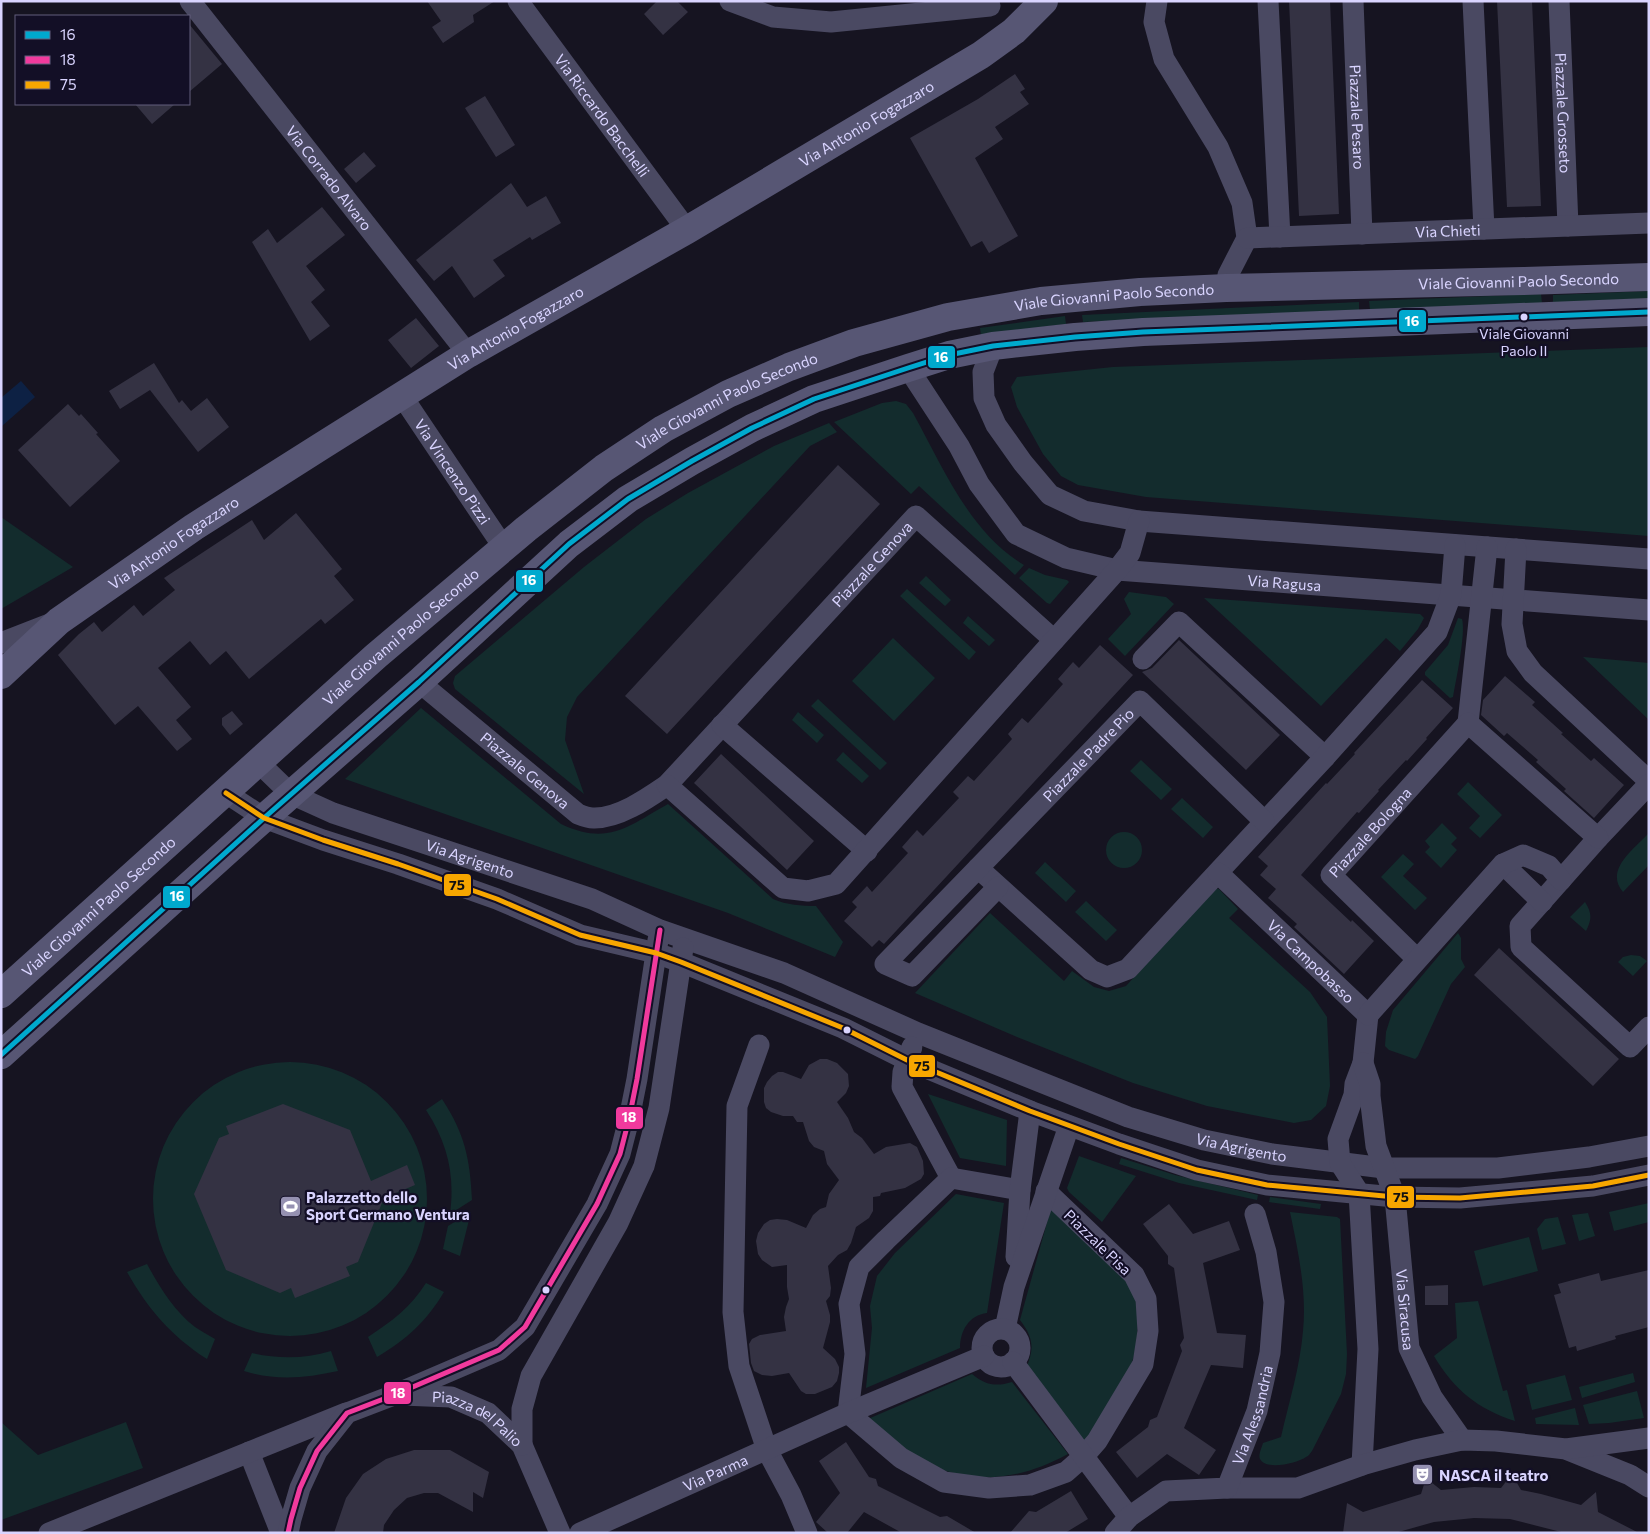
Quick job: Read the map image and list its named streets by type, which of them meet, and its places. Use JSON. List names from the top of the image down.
{
  "streets": {
    "main road": ["Via Antonio Fogazzaro", "Viale Giovanni Paolo Secondo"],
    "street": [
      "Piazzale Grosseto",
      "Via Riccardo Bacchelli",
      "Piazzale Pesaro",
      "Via Corrado Alvaro",
      "Via Chieti",
      "Via Vincenzo Pizzi",
      "Piazzale Genova",
      "Via Ragusa",
      "Piazzale Padre Pio",
      "Piazzale Bologna",
      "Via Agrigento",
      "Via Campobasso",
      "Piazzale Pisa",
      "Via Siracusa",
      "Via Alessandria",
      "Piazza del Palio",
      "Via Parma"
    ]
  },
  "crossings": [
    ["Piazzale Grosseto", "Via Chieti"],
    ["Via Riccardo Bacchelli", "Via Antonio Fogazzaro"],
    ["Piazzale Pesaro", "Via Chieti"],
    ["Via Antonio Fogazzaro", "Via Corrado Alvaro"],
    ["Via Antonio Fogazzaro", "Via Vincenzo Pizzi"],
    ["Viale Giovanni Paolo Secondo", "Via Vincenzo Pizzi"],
    ["Viale Giovanni Paolo Secondo", "Via Agrigento"],
    ["Via Agrigento", "Piazzale Pisa"],
    ["Via Agrigento", "Via Siracusa"],
    ["Via Agrigento", "Piazza del Palio"],
    ["Piazzale Pisa", "Via Parma"]
  ],
  "places": {
    "other": ["Viale Giovanni Paolo II"],
    "sports": ["Palazzetto dello Sport Germano Ventura"],
    "theatre": ["NASCA il teatro"]
  },
  "lines": ["transit line 16", "transit line 75", "transit line 18"],
  "legend": ["16", "18", "75"]
}
